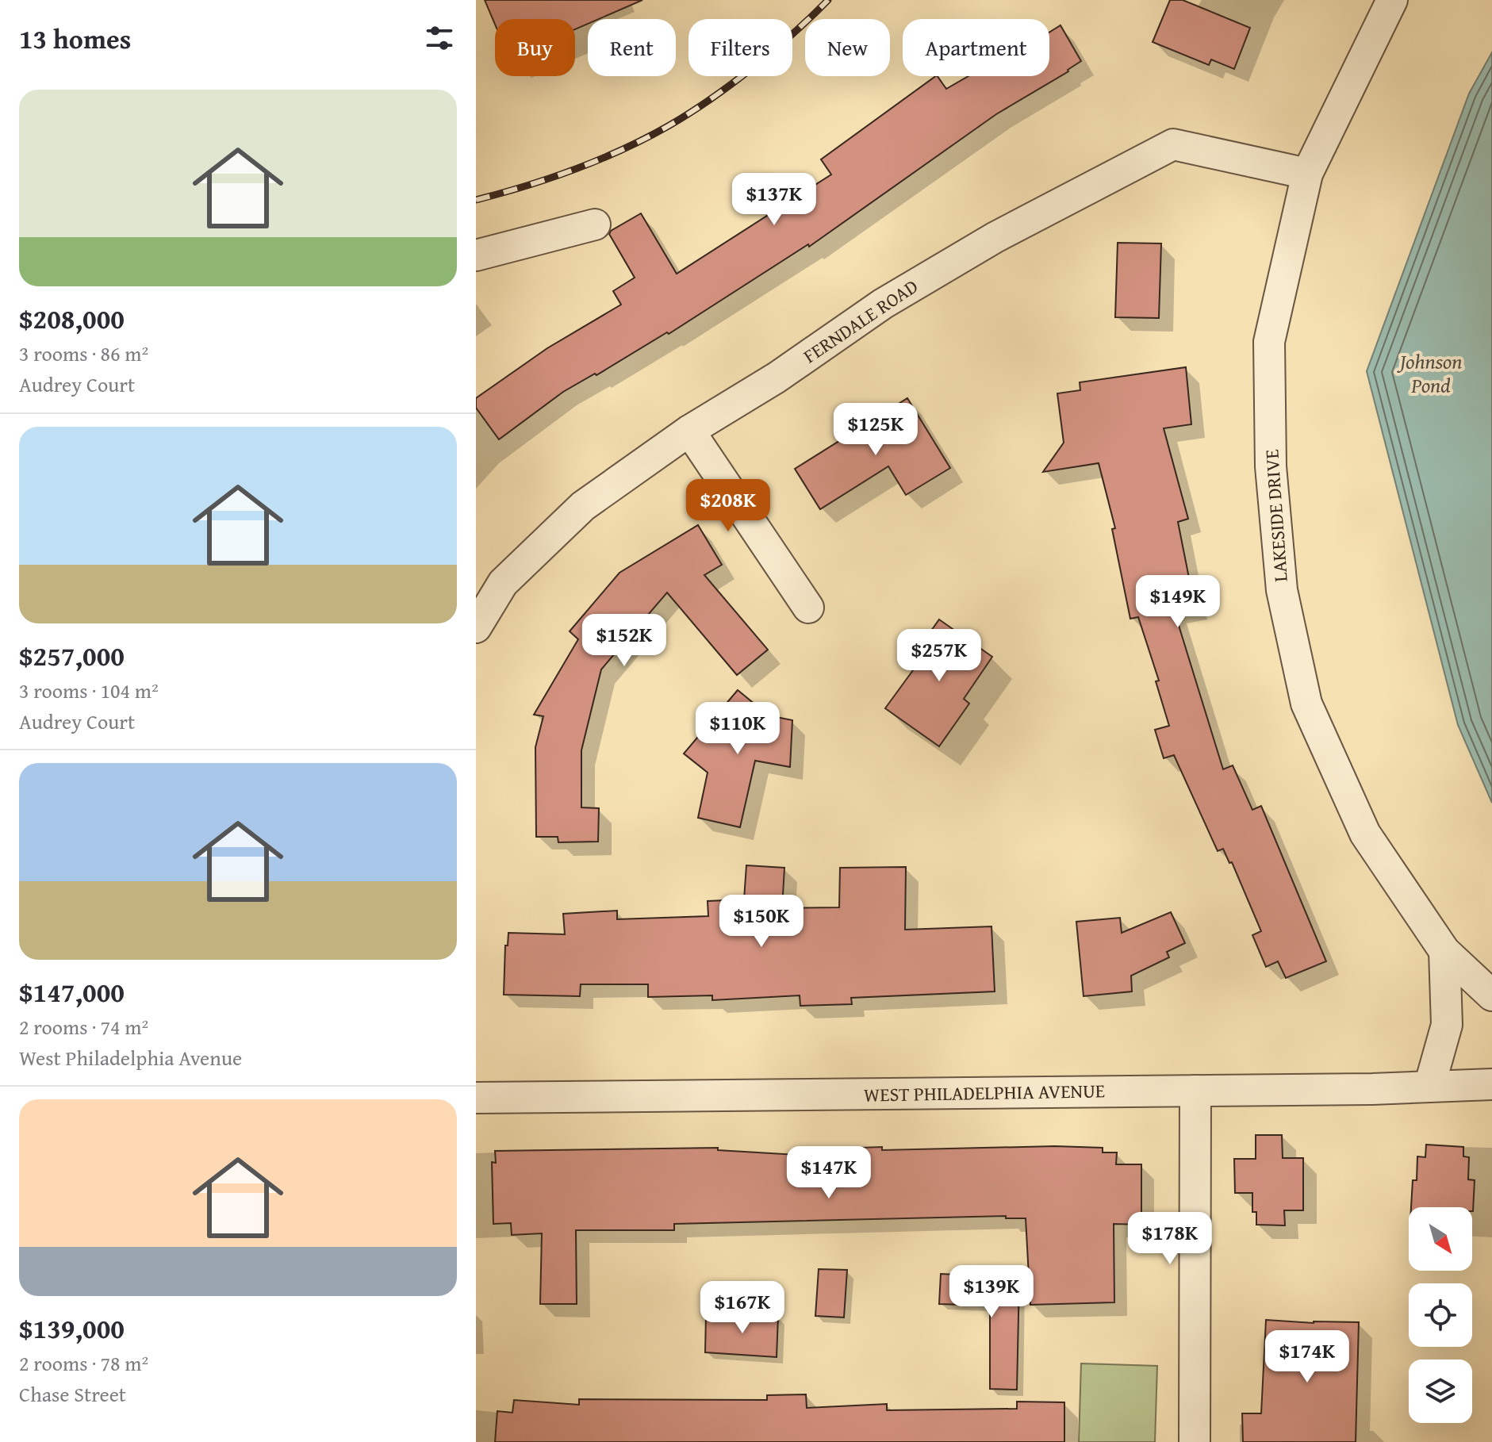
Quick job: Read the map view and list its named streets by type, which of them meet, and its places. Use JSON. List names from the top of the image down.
{
  "streets": {
    "street": ["FERNDALE ROAD", "LAKESIDE DRIVE", "WEST PHILADELPHIA AVENUE"]
  },
  "crossings": [
    ["FERNDALE ROAD", "LAKESIDE DRIVE"]
  ],
  "water": ["Johnson Pond"],
  "north": "bottom right",
  "page": {
    "heading": "13 homes",
    "chip": [
      "Buy",
      "Rent",
      "Filters",
      "New",
      "Apartment"
    ],
    "list": [
      {
        "name": "$208,000",
        "note": "3 rooms · 86 m² · Audrey Court"
      },
      {
        "name": "$257,000",
        "note": "3 rooms · 104 m² · Audrey Court"
      },
      {
        "name": "$147,000",
        "note": "2 rooms · 74 m² · West Philadelphia Avenue"
      },
      {
        "name": "$139,000",
        "note": "2 rooms · 78 m² · Chase Street"
      }
    ],
    "price": [
      "$137K",
      "$125K",
      "$208K",
      "$149K",
      "$152K",
      "$257K",
      "$110K",
      "$150K",
      "$147K",
      "$178K",
      "$139K",
      "$167K",
      "$174K"
    ]
  }
}
